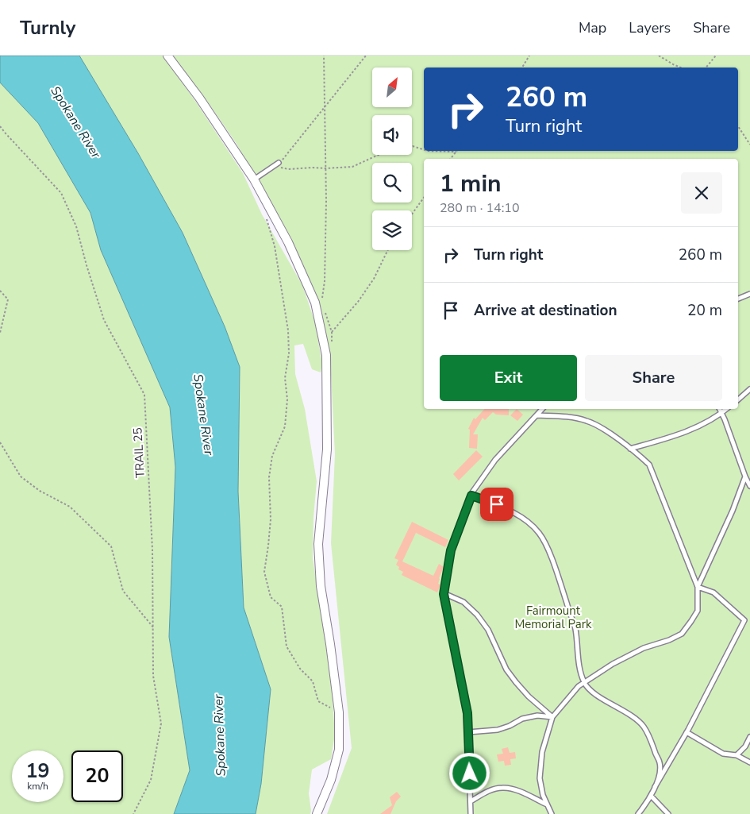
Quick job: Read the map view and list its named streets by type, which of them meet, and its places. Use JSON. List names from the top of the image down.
{
  "streets": {
    "path": ["TRAIL 25"]
  },
  "water": ["Spokane River"],
  "parks": ["Fairmount Memorial Park"],
  "north": "top right",
  "page": {
    "header": "Turnly",
    "nav": ["Map", "Layers", "Share"],
    "turn": ["260 m", "Turn right"],
    "heading": ["1 min", "280 m · 14:10"],
    "list": [
      {
        "name": "Turn right",
        "value": "260 m"
      },
      {
        "name": "Arrive at destination",
        "value": "20 m"
      }
    ],
    "buttons": ["Exit", "Share"],
    "speed": "19 km/h",
    "limit": "20"
  }
}
